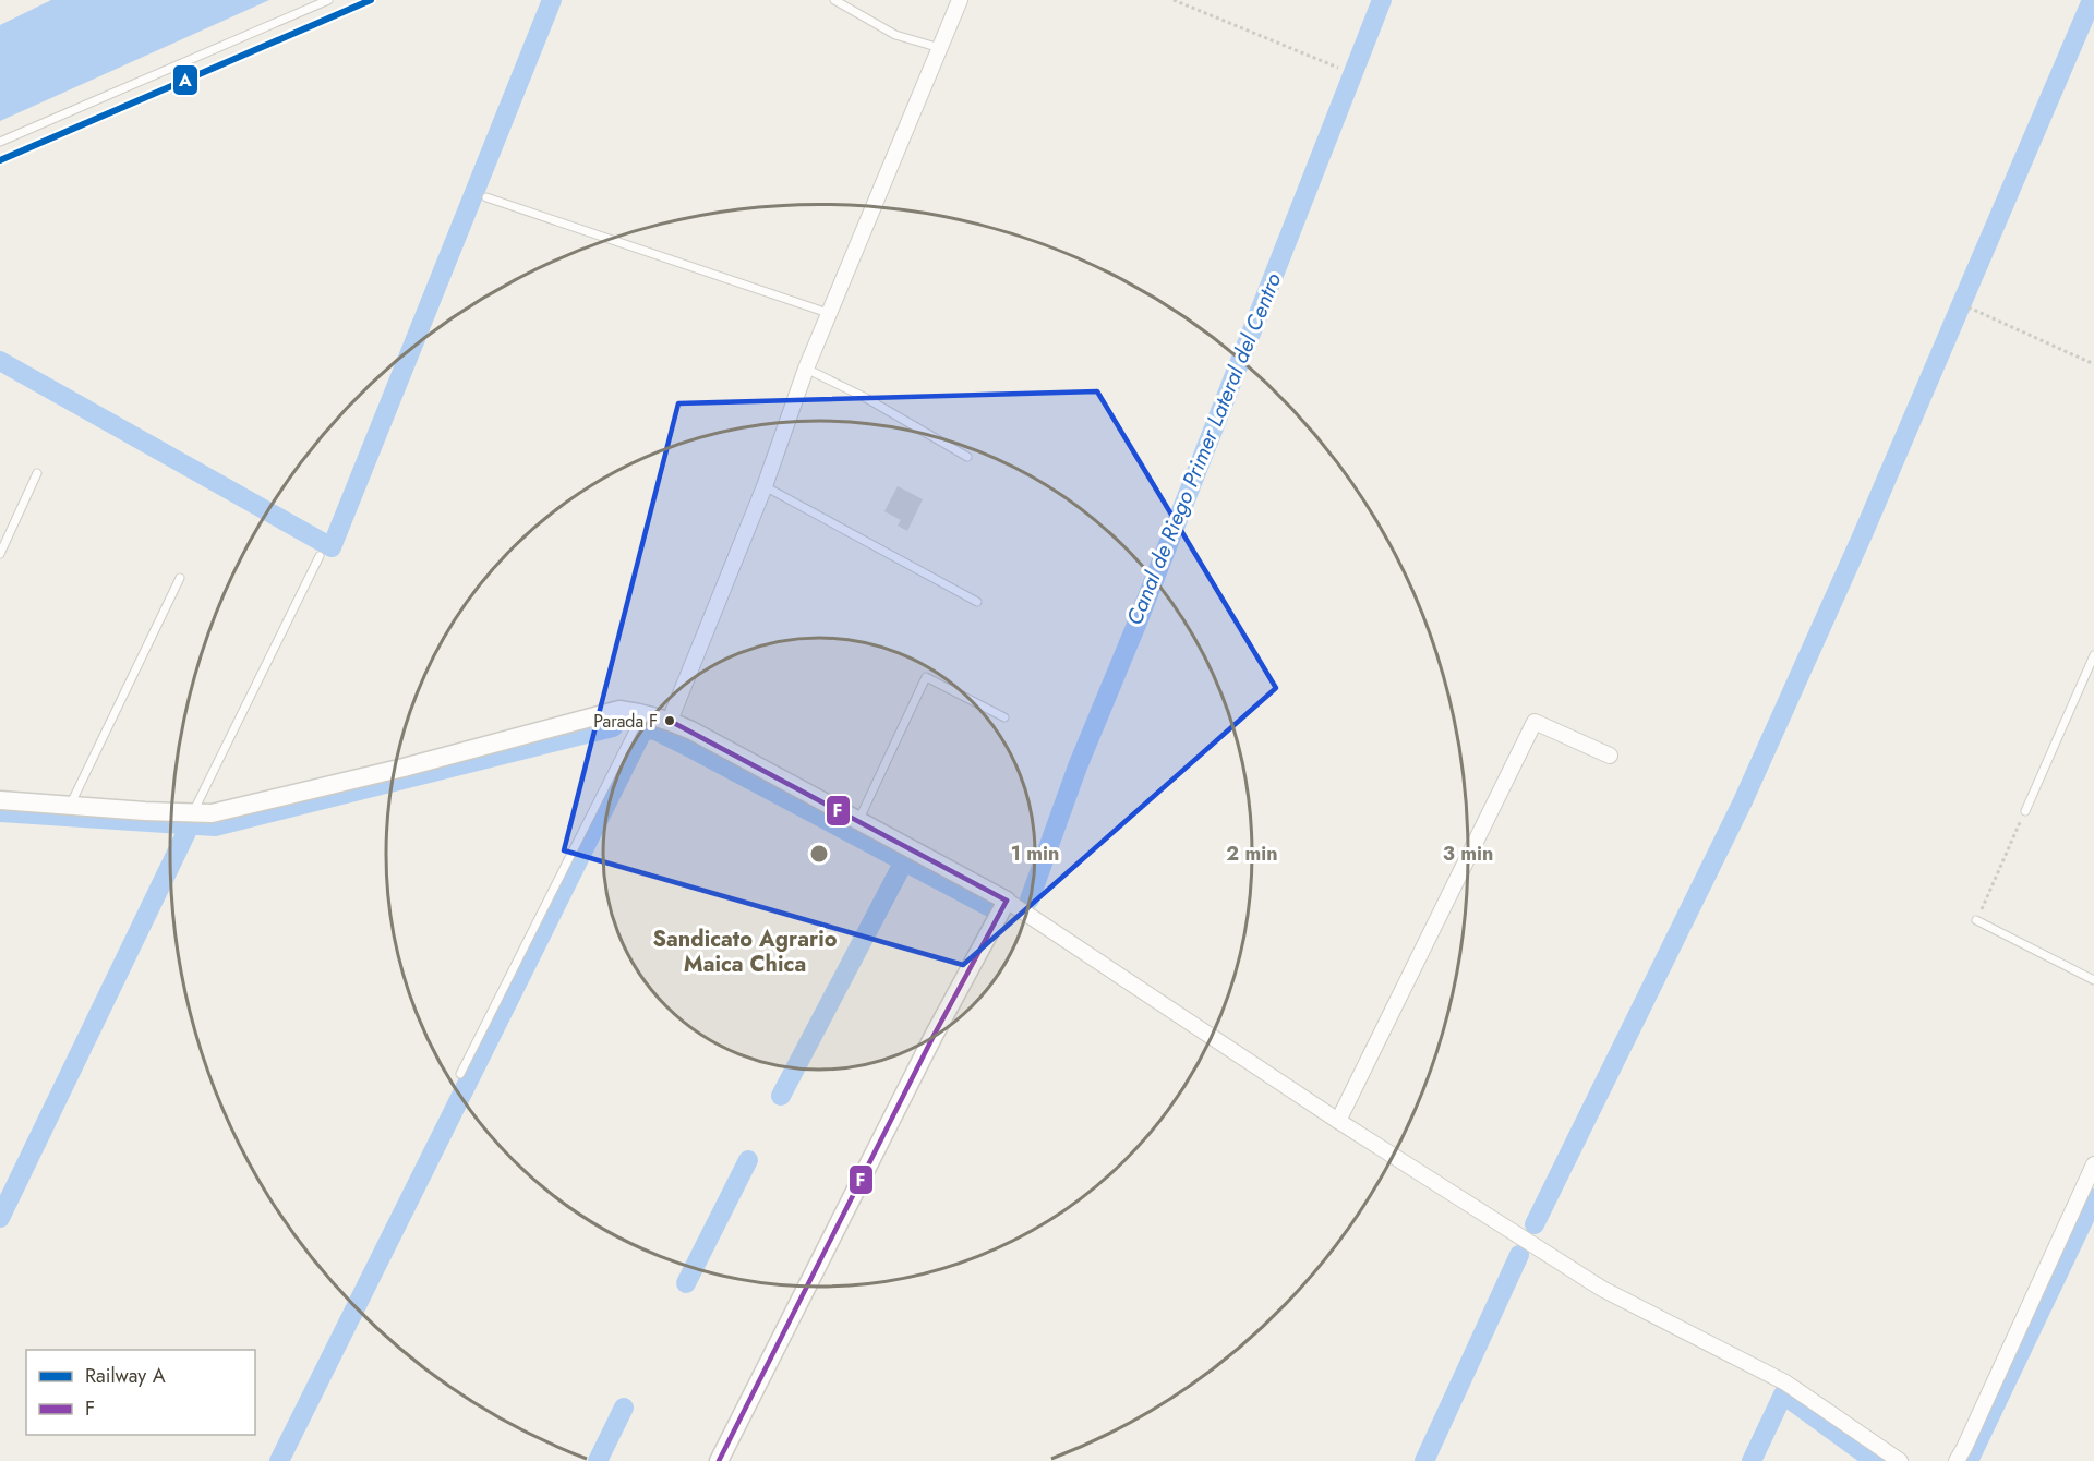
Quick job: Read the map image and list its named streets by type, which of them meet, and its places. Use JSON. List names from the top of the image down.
{
  "districts": ["Sandicato Agrario Maica Chica"],
  "water": ["Canal de Riego Primer Lateral del Centro"],
  "places": ["Parada F"],
  "lines": ["rail line A", "transit line F"],
  "legend": ["Railway A", "F"],
  "rings": ["1 min", "2 min", "3 min"]
}
